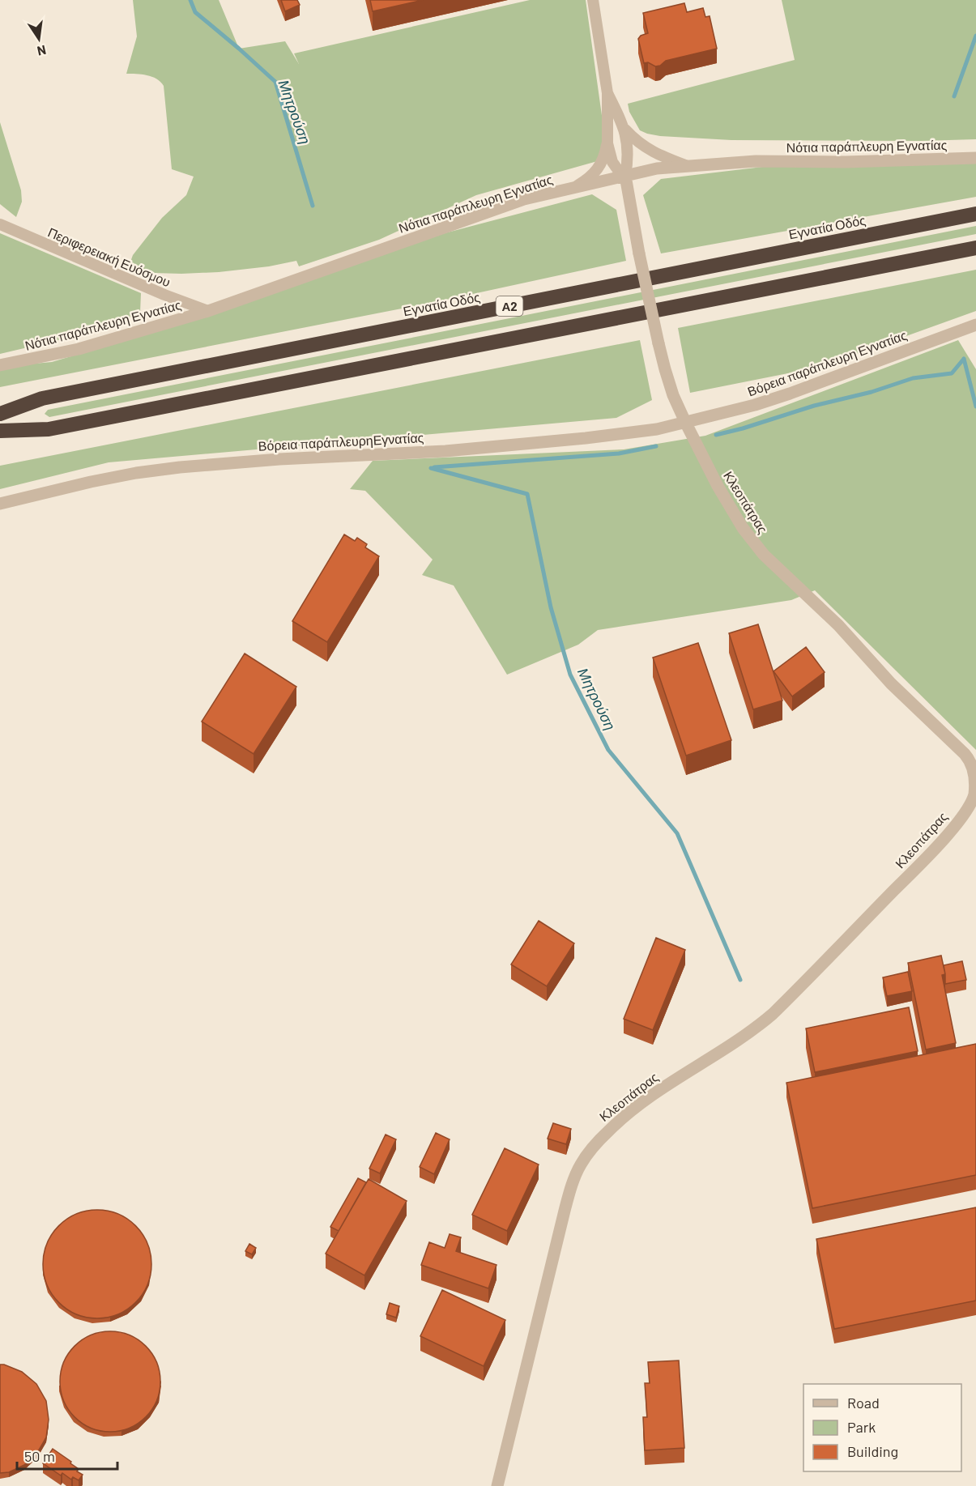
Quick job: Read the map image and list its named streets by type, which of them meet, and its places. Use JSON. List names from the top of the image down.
{
  "streets": {
    "highway": ["Εγνατία Οδός", "Α2"],
    "street": [
      "Νότια παράπλευρη Εγνατίας",
      "Περιφερειακή Ευόσμου",
      "Βόρεια παράπλευρη Εγνατίας",
      "Βόρεια παράπλευρηΕγνατίας",
      "Κλεοπάτρας"
    ]
  },
  "crossings": [
    ["Νότια παράπλευρη Εγνατίας", "Περιφερειακή Ευόσμου"],
    ["Νότια παράπλευρη Εγνατίας", "Κλεοπάτρας"],
    ["Βόρεια παράπλευρη Εγνατίας", "Βόρεια παράπλευρηΕγνατίας"],
    ["Βόρεια παράπλευρη Εγνατίας", "Κλεοπάτρας"],
    ["Βόρεια παράπλευρηΕγνατίας", "Κλεοπάτρας"]
  ],
  "water": ["Μητρούση"],
  "legend": ["Road", "Park", "Building"],
  "scale_bar": "50 m",
  "north": "bottom"
}
